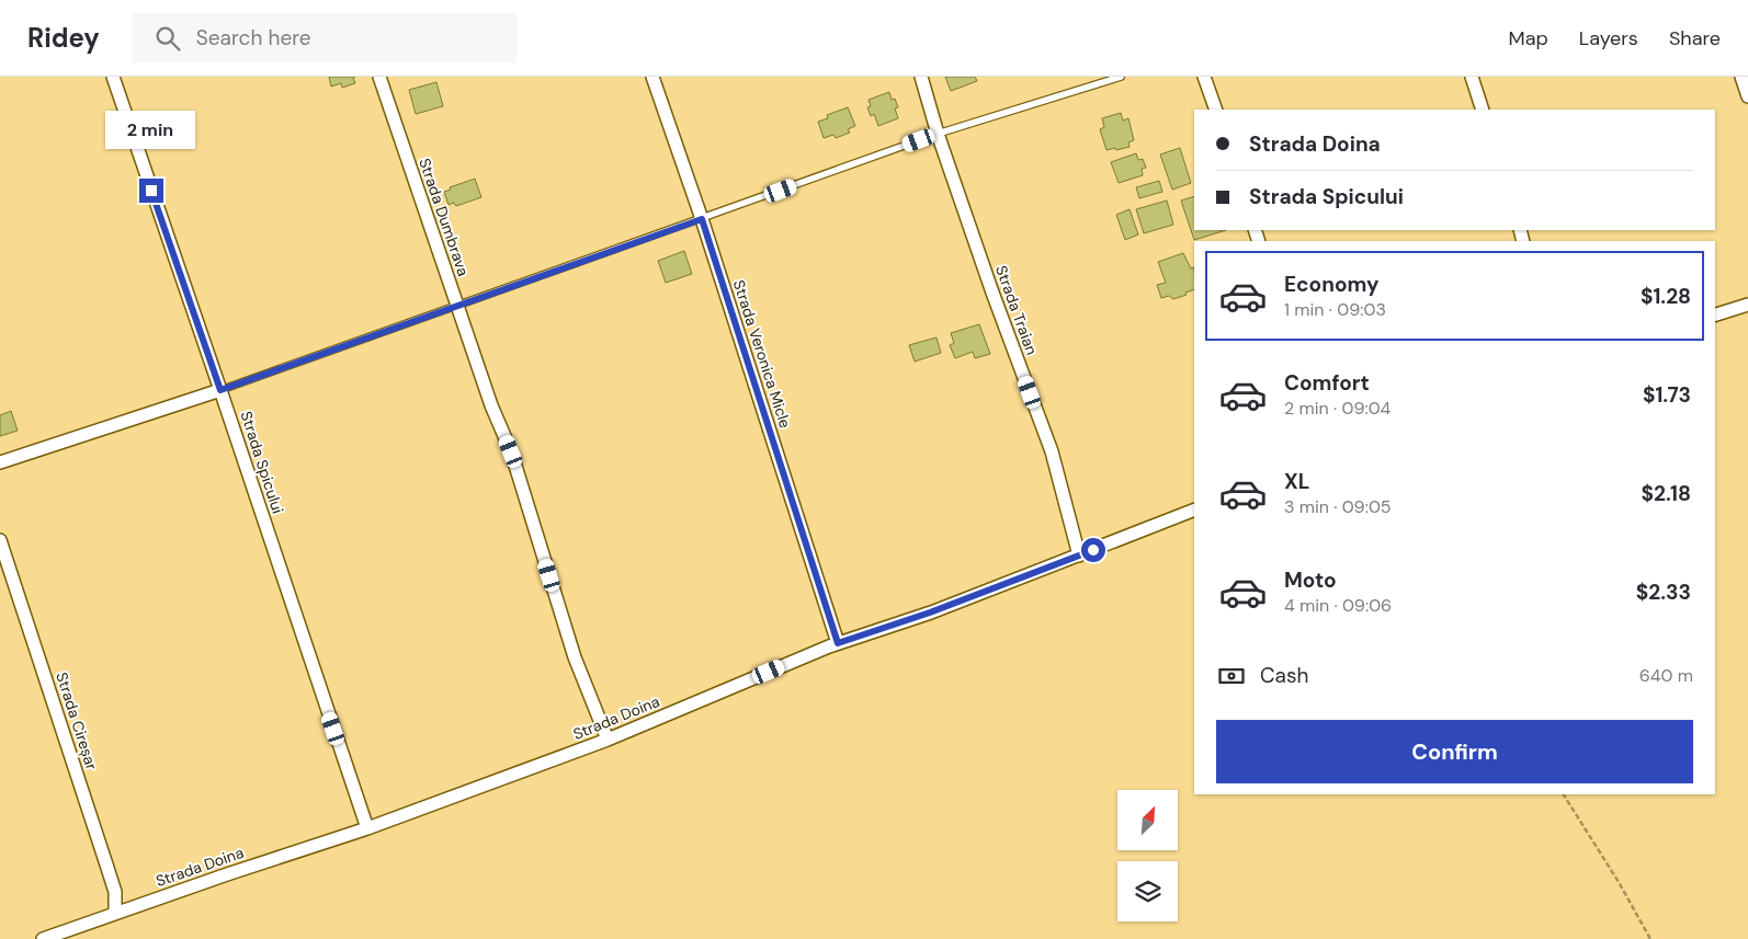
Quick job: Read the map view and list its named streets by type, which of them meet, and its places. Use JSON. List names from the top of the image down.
{
  "streets": {
    "street": [
      "Strada Dumbrava",
      "Strada Traian",
      "Strada Veronica Micle",
      "Strada Spicului",
      "Strada Doina",
      "Strada Cireșar"
    ]
  },
  "crossings": [
    ["Strada Dumbrava", "Strada Doina"],
    ["Strada Traian", "Strada Doina"],
    ["Strada Veronica Micle", "Strada Doina"],
    ["Strada Spicului", "Strada Doina"],
    ["Strada Doina", "Strada Cireșar"]
  ],
  "north": "top right",
  "page": {
    "header": "Ridey",
    "search": "Search here",
    "nav": ["Map", "Layers", "Share"],
    "banner": ["Strada Doina", "Strada Spicului"],
    "bubble": "2 min",
    "list": [
      {
        "name": "Economy",
        "note": "1 min · 09:03",
        "value": "$1.28"
      },
      {
        "name": "Comfort",
        "note": "2 min · 09:04",
        "value": "$1.73"
      },
      {
        "name": "XL",
        "note": "3 min · 09:05",
        "value": "$2.18"
      },
      {
        "name": "Moto",
        "note": "4 min · 09:06",
        "value": "$2.33"
      }
    ],
    "pay": ["Cash", "640 m"],
    "buttons": "Confirm"
  }
}
